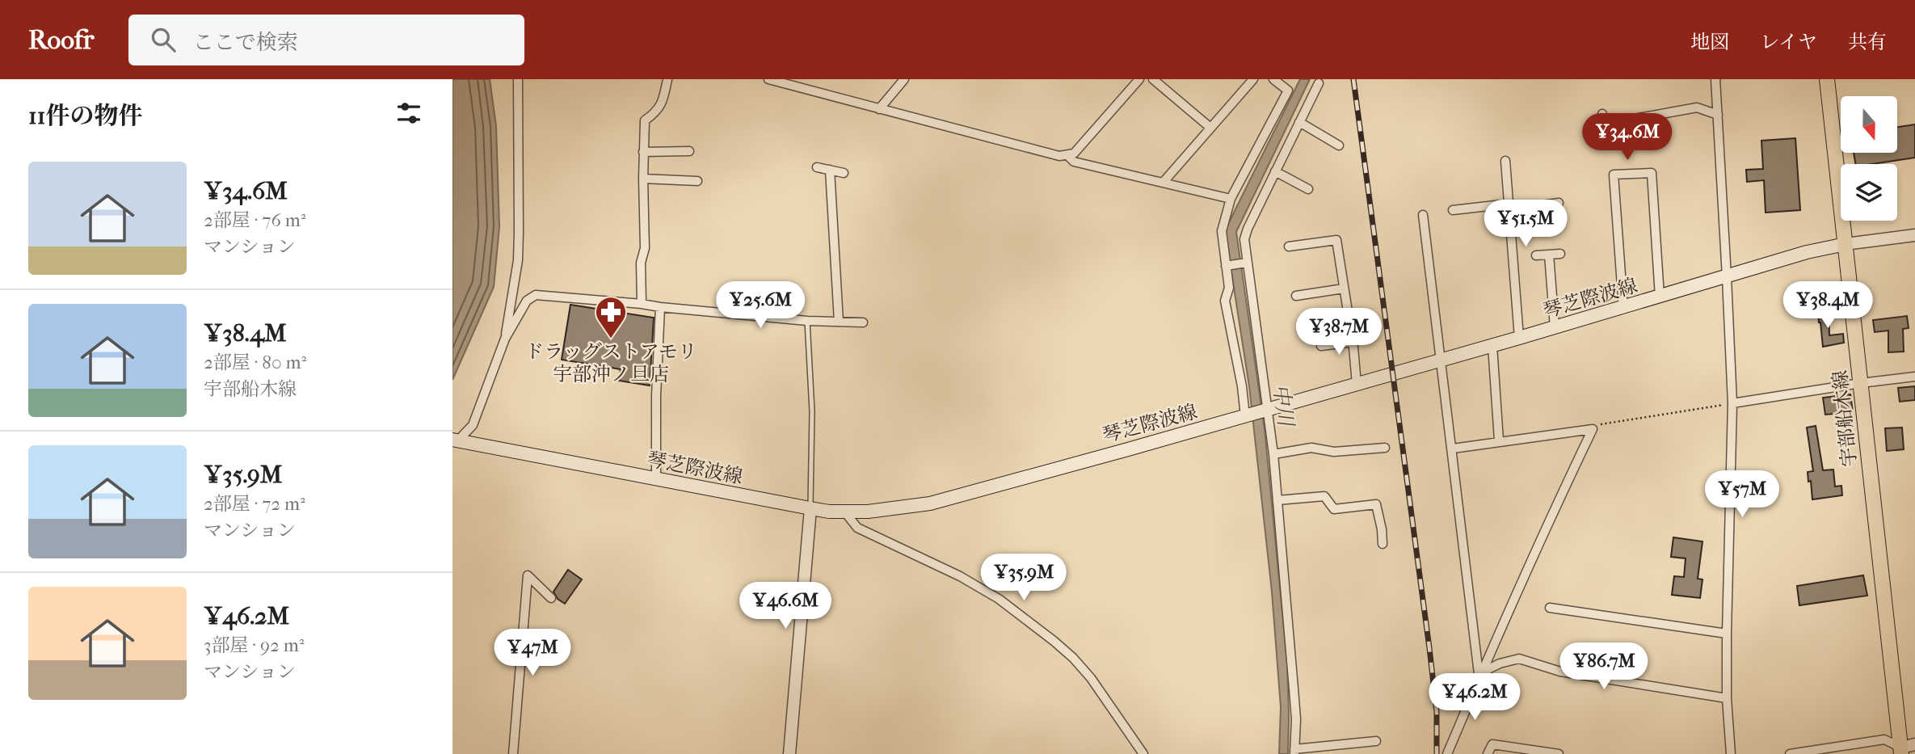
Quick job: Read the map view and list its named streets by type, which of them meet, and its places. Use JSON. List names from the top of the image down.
{
  "streets": {
    "main road": ["琴芝際波線", "宇部船木線"]
  },
  "crossings": [
    ["琴芝際波線", "宇部船木線"]
  ],
  "water": ["中川"],
  "places": {
    "pharmacy": ["ドラッグストアモリ 宇部沖ノ旦店"]
  },
  "north": "bottom",
  "page": {
    "header": "Roofr",
    "search": "ここで検索",
    "nav": ["地図", "レイヤ", "共有"],
    "heading": "11件の物件",
    "price": [
      "¥34.6M",
      "¥51.5M",
      "¥25.6M",
      "¥38.4M",
      "¥38.7M",
      "¥57M",
      "¥35.9M",
      "¥46.6M",
      "¥47M",
      "¥86.7M",
      "¥46.2M"
    ],
    "list": [
      {
        "name": "¥34.6M",
        "note": "2部屋 · 76 m² · マンション"
      },
      {
        "name": "¥38.4M",
        "note": "2部屋 · 80 m² · 宇部船木線"
      },
      {
        "name": "¥35.9M",
        "note": "2部屋 · 72 m² · マンション"
      },
      {
        "name": "¥46.2M",
        "note": "3部屋 · 92 m² · マンション"
      }
    ]
  }
}
